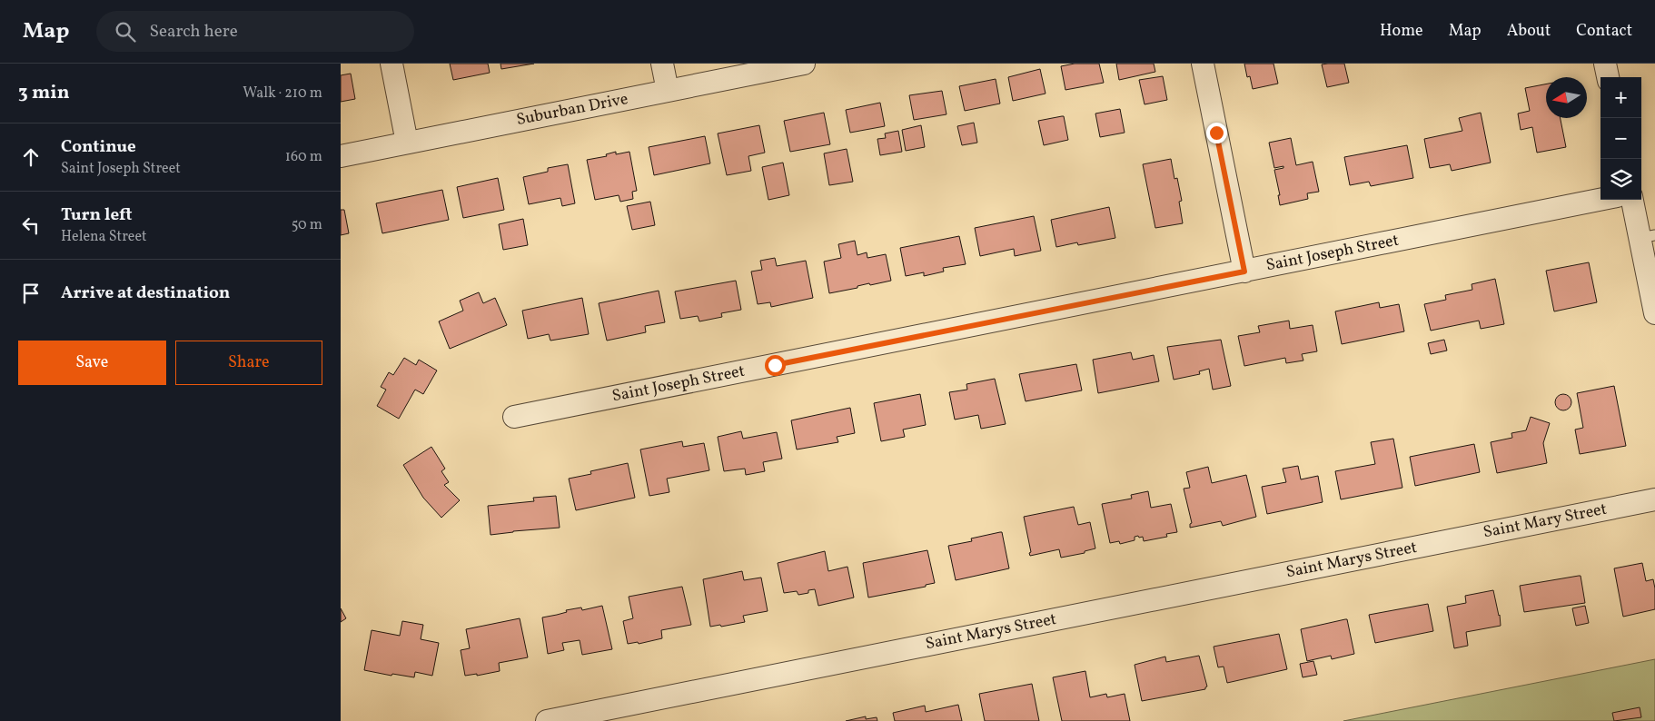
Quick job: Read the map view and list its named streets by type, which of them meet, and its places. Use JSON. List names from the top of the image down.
{
  "streets": {
    "street": [
      "Suburban Drive",
      "Saint Joseph Street",
      "Saint Mary Street",
      "Saint Marys Street"
    ]
  },
  "crossings": [
    ["Saint Mary Street", "Saint Marys Street"]
  ],
  "north": "left",
  "page": {
    "header": "Map",
    "search": "Search here",
    "nav": [
      "Home",
      "Map",
      "About",
      "Contact"
    ],
    "heading": ["3 min", "Walk · 210 m"],
    "map_buttons": ["+", "−"],
    "list": [
      ["Continue", "Saint Joseph Street", "160 m"],
      ["Turn left", "Helena Street", "50 m"],
      "Arrive at destination"
    ],
    "buttons": ["Save", "Share"]
  }
}
